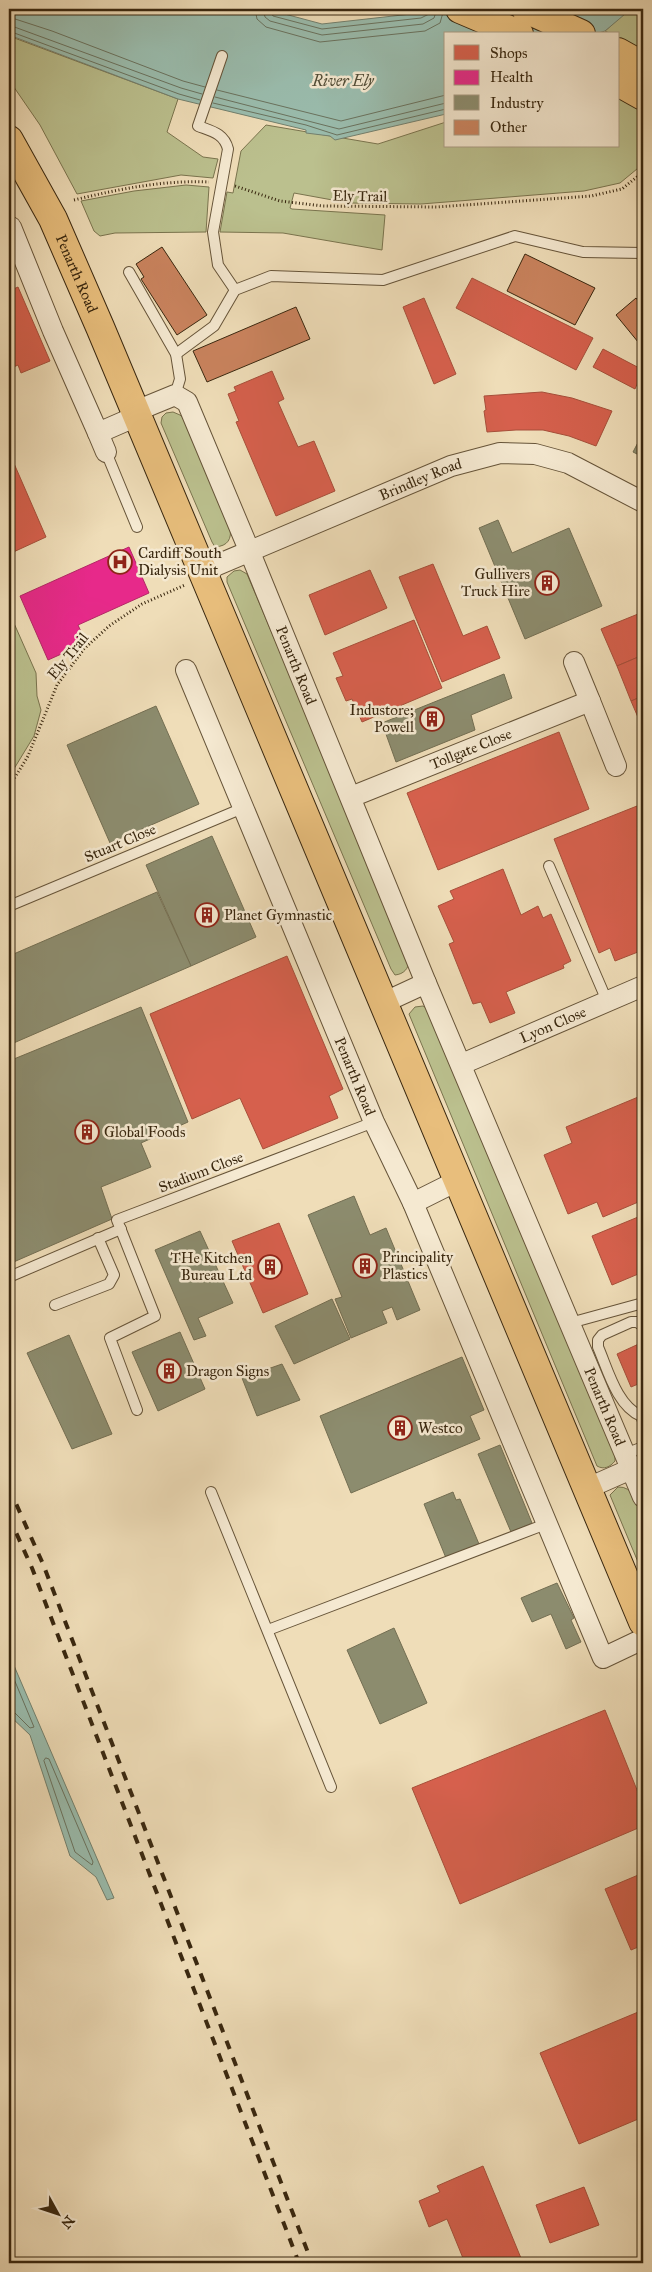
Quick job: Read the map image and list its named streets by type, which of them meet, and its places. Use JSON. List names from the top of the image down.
{
  "streets": {
    "main road": ["Penarth Road"],
    "street": ["Brindley Road", "Tollgate Close", "Lyon Close"],
    "lane": ["Stuart Close", "Stadium Close"],
    "path": ["Ely Trail"]
  },
  "crossings": [
    ["Ely Trail", "Penarth Road"],
    ["Ely Trail", "Brindley Road"],
    ["Penarth Road", "Brindley Road"],
    ["Penarth Road", "Tollgate Close"],
    ["Penarth Road", "Stuart Close"],
    ["Penarth Road", "Lyon Close"],
    ["Penarth Road", "Stadium Close"]
  ],
  "water": ["River Ely"],
  "places": {
    "hospital": ["Cardiff South Dialysis Unit"],
    "building": [
      "Gullivers Truck Hire",
      "Industore; Powell",
      "Planet Gymnastic",
      "Global Foods",
      "Principality Plastics",
      "THe Kitchen Bureau Ltd",
      "Dragon Signs",
      "Westco"
    ]
  },
  "legend": [
    "Shops",
    "Health",
    "Industry",
    "Other"
  ],
  "north": "bottom right"
}
